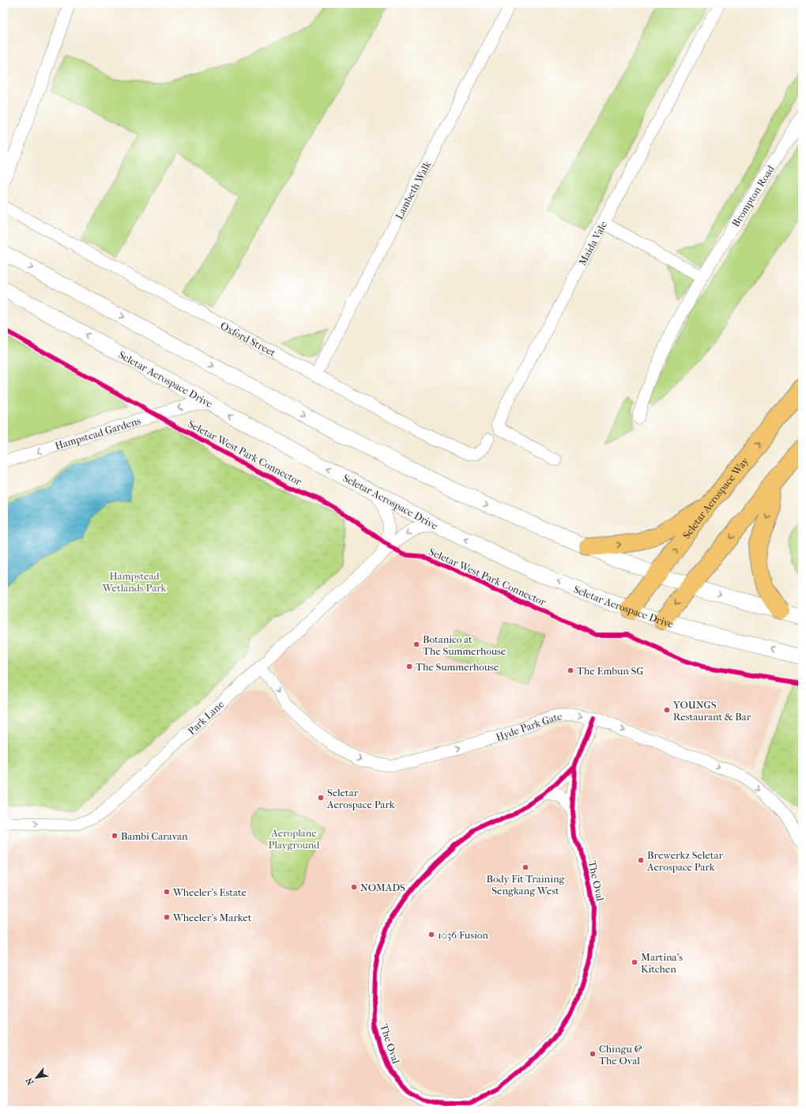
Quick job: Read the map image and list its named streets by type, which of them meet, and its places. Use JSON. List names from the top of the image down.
{
  "streets": {
    "main road": ["Seletar Aerospace Way"],
    "street": [
      "Lambeth Walk",
      "Brompton Road",
      "Maida Vale",
      "Oxford Street",
      "Seletar Aerospace Drive",
      "Hampstead Gardens",
      "Park Lane",
      "Hyde Park Gate",
      "The Oval"
    ],
    "cycle path": ["Seletar West Park Connector"]
  },
  "crossings": [
    ["Lambeth Walk", "Oxford Street"],
    ["Seletar Aerospace Drive", "Hampstead Gardens"],
    ["Seletar Aerospace Drive", "Seletar Aerospace Way"],
    ["Seletar Aerospace Drive", "Park Lane"],
    ["Park Lane", "Hyde Park Gate"],
    ["Hyde Park Gate", "The Oval"]
  ],
  "one_way": ["Hampstead Gardens", "Hyde Park Gate"],
  "parks": ["Hampstead Wetlands Park", "Aeroplane Playground"],
  "places": [
    "Botanico at The Summerhouse",
    "The Summerhouse",
    "The Embun SG",
    "YOUNGS Restaurant & Bar",
    "Seletar Aerospace Park",
    "Bambi Caravan",
    "Brewerkz Seletar Aerospace Park",
    "Body Fit Training Sengkang West",
    "NOMADS",
    "Wheeler’s Estate",
    "Wheeler's Market",
    "1036 Fusion",
    "Martina's Kitchen",
    "Chingu @ The Oval"
  ],
  "north": "bottom left"
}
